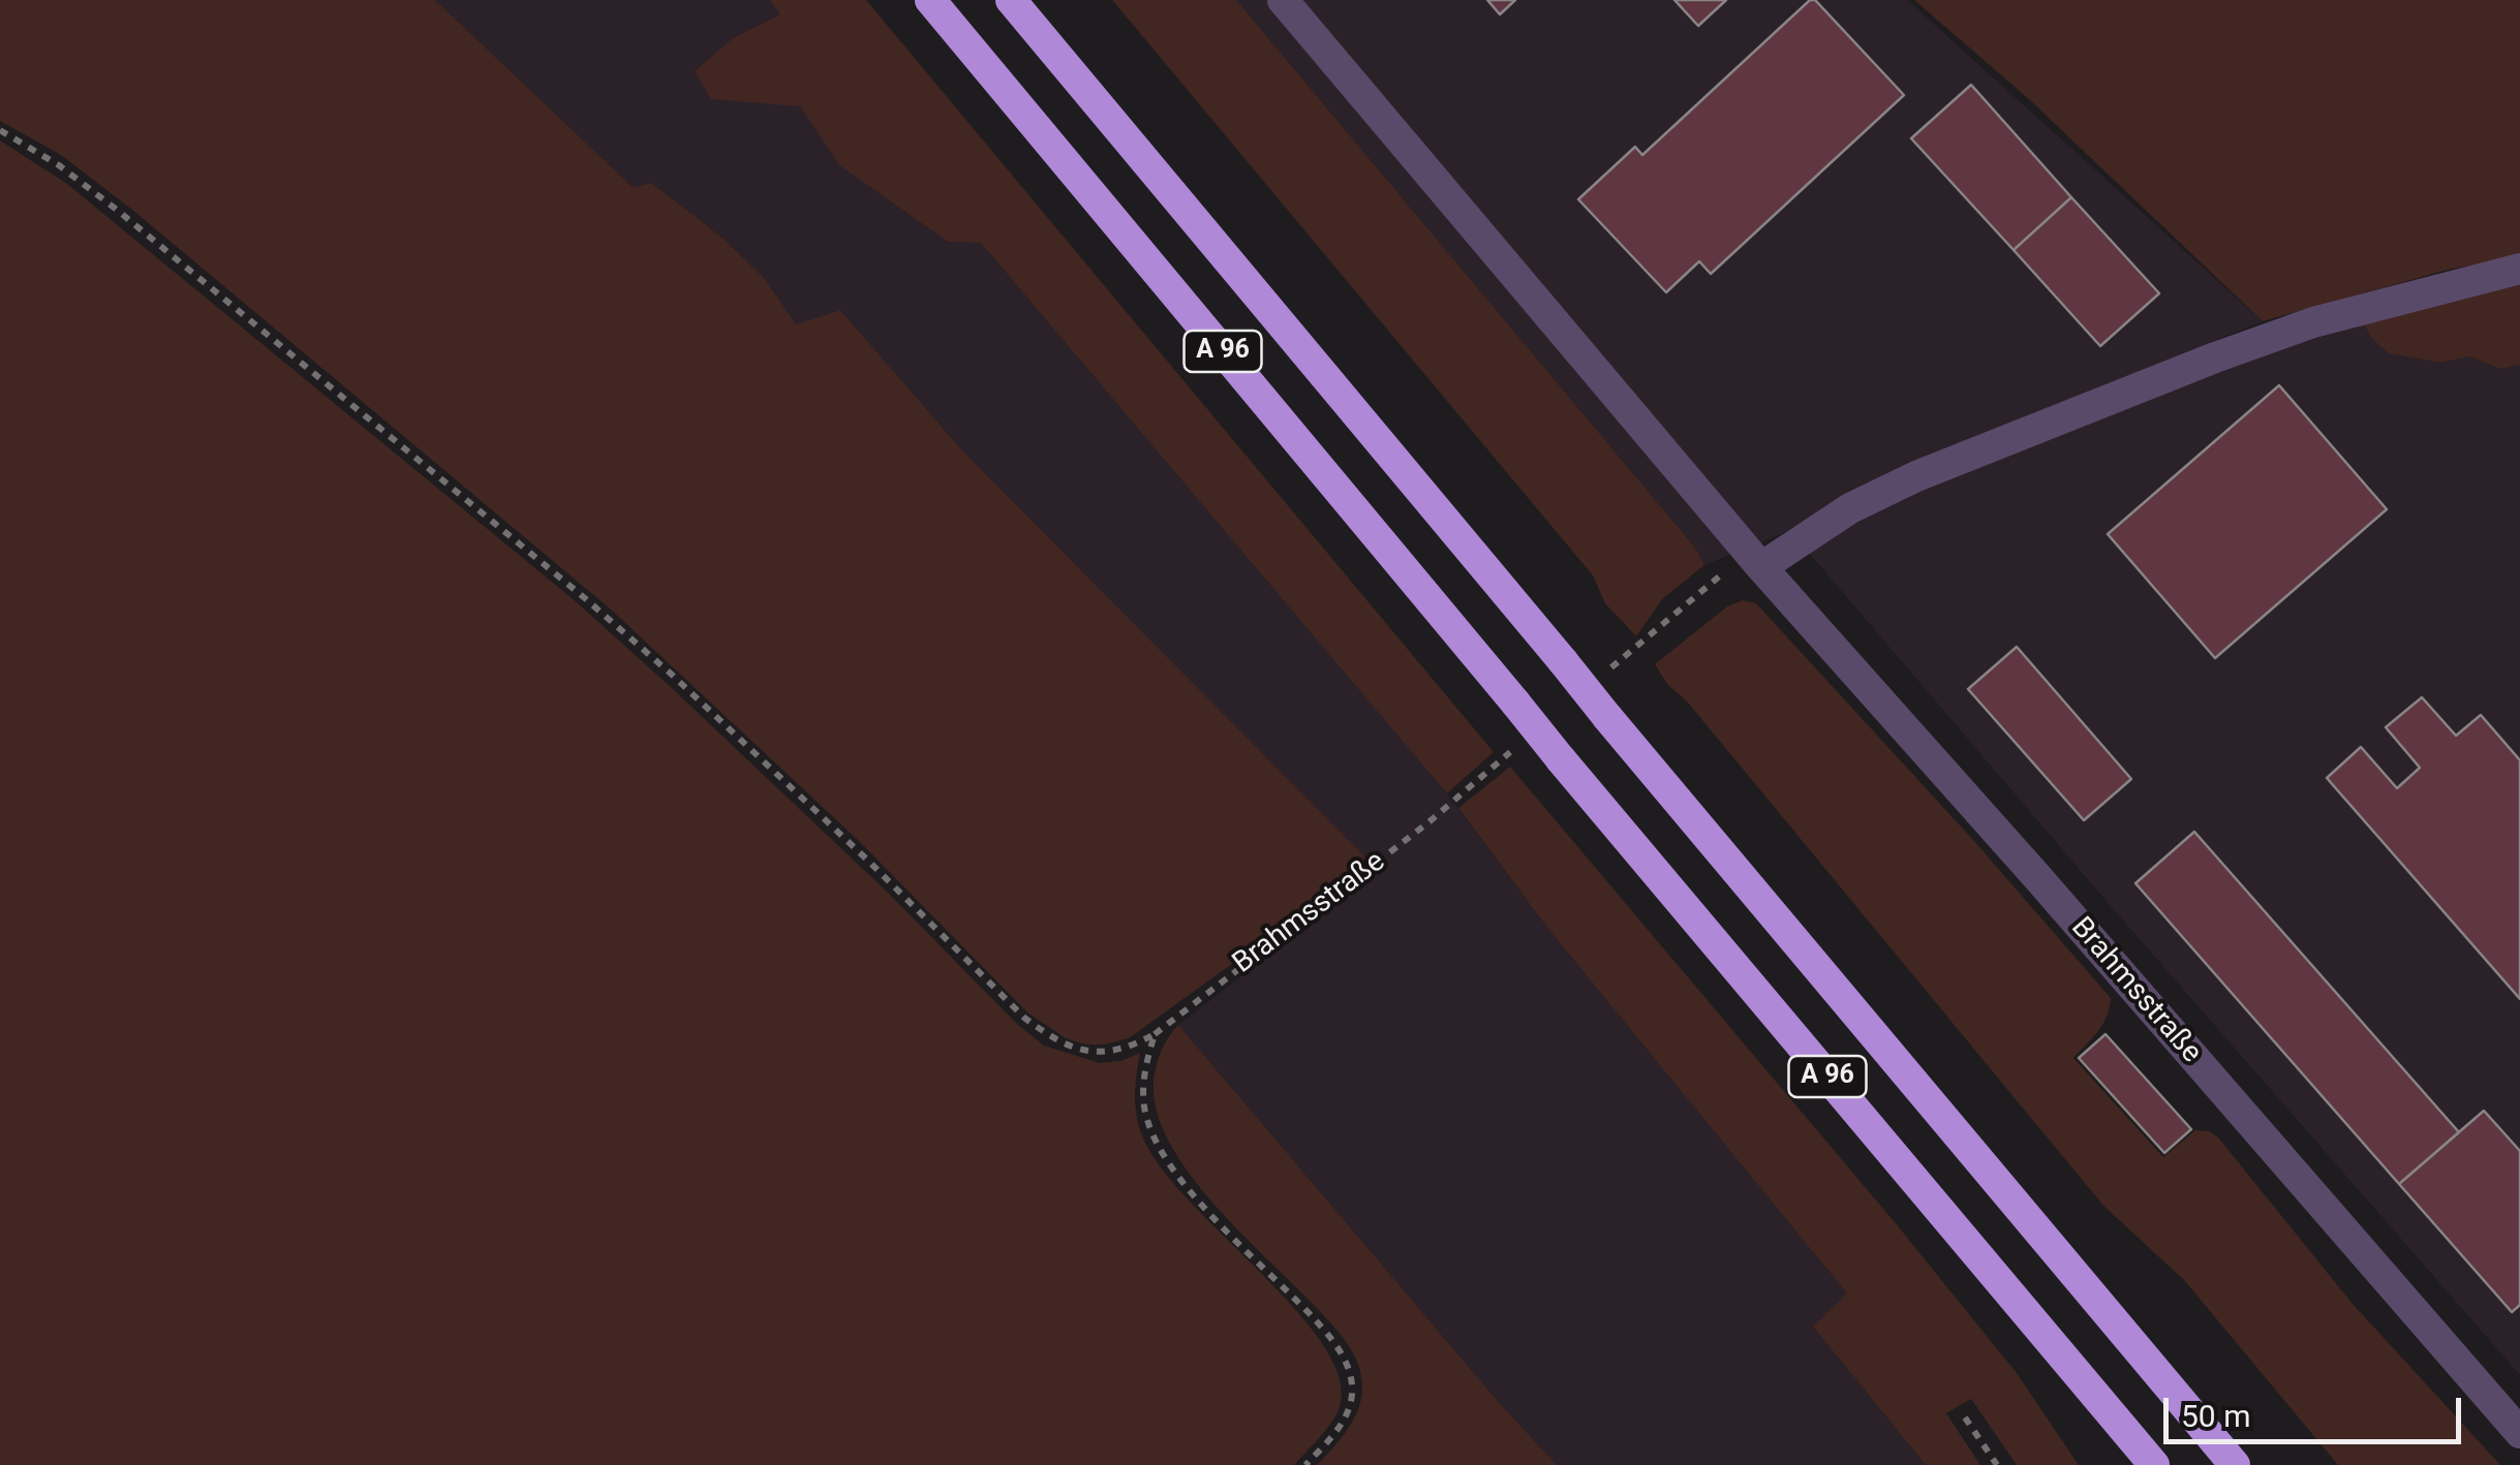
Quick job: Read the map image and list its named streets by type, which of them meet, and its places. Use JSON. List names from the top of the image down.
{
  "streets": {
    "highway": ["A 96"],
    "street": ["Brahmsstraße"]
  },
  "scale_bar": "50 m"
}
